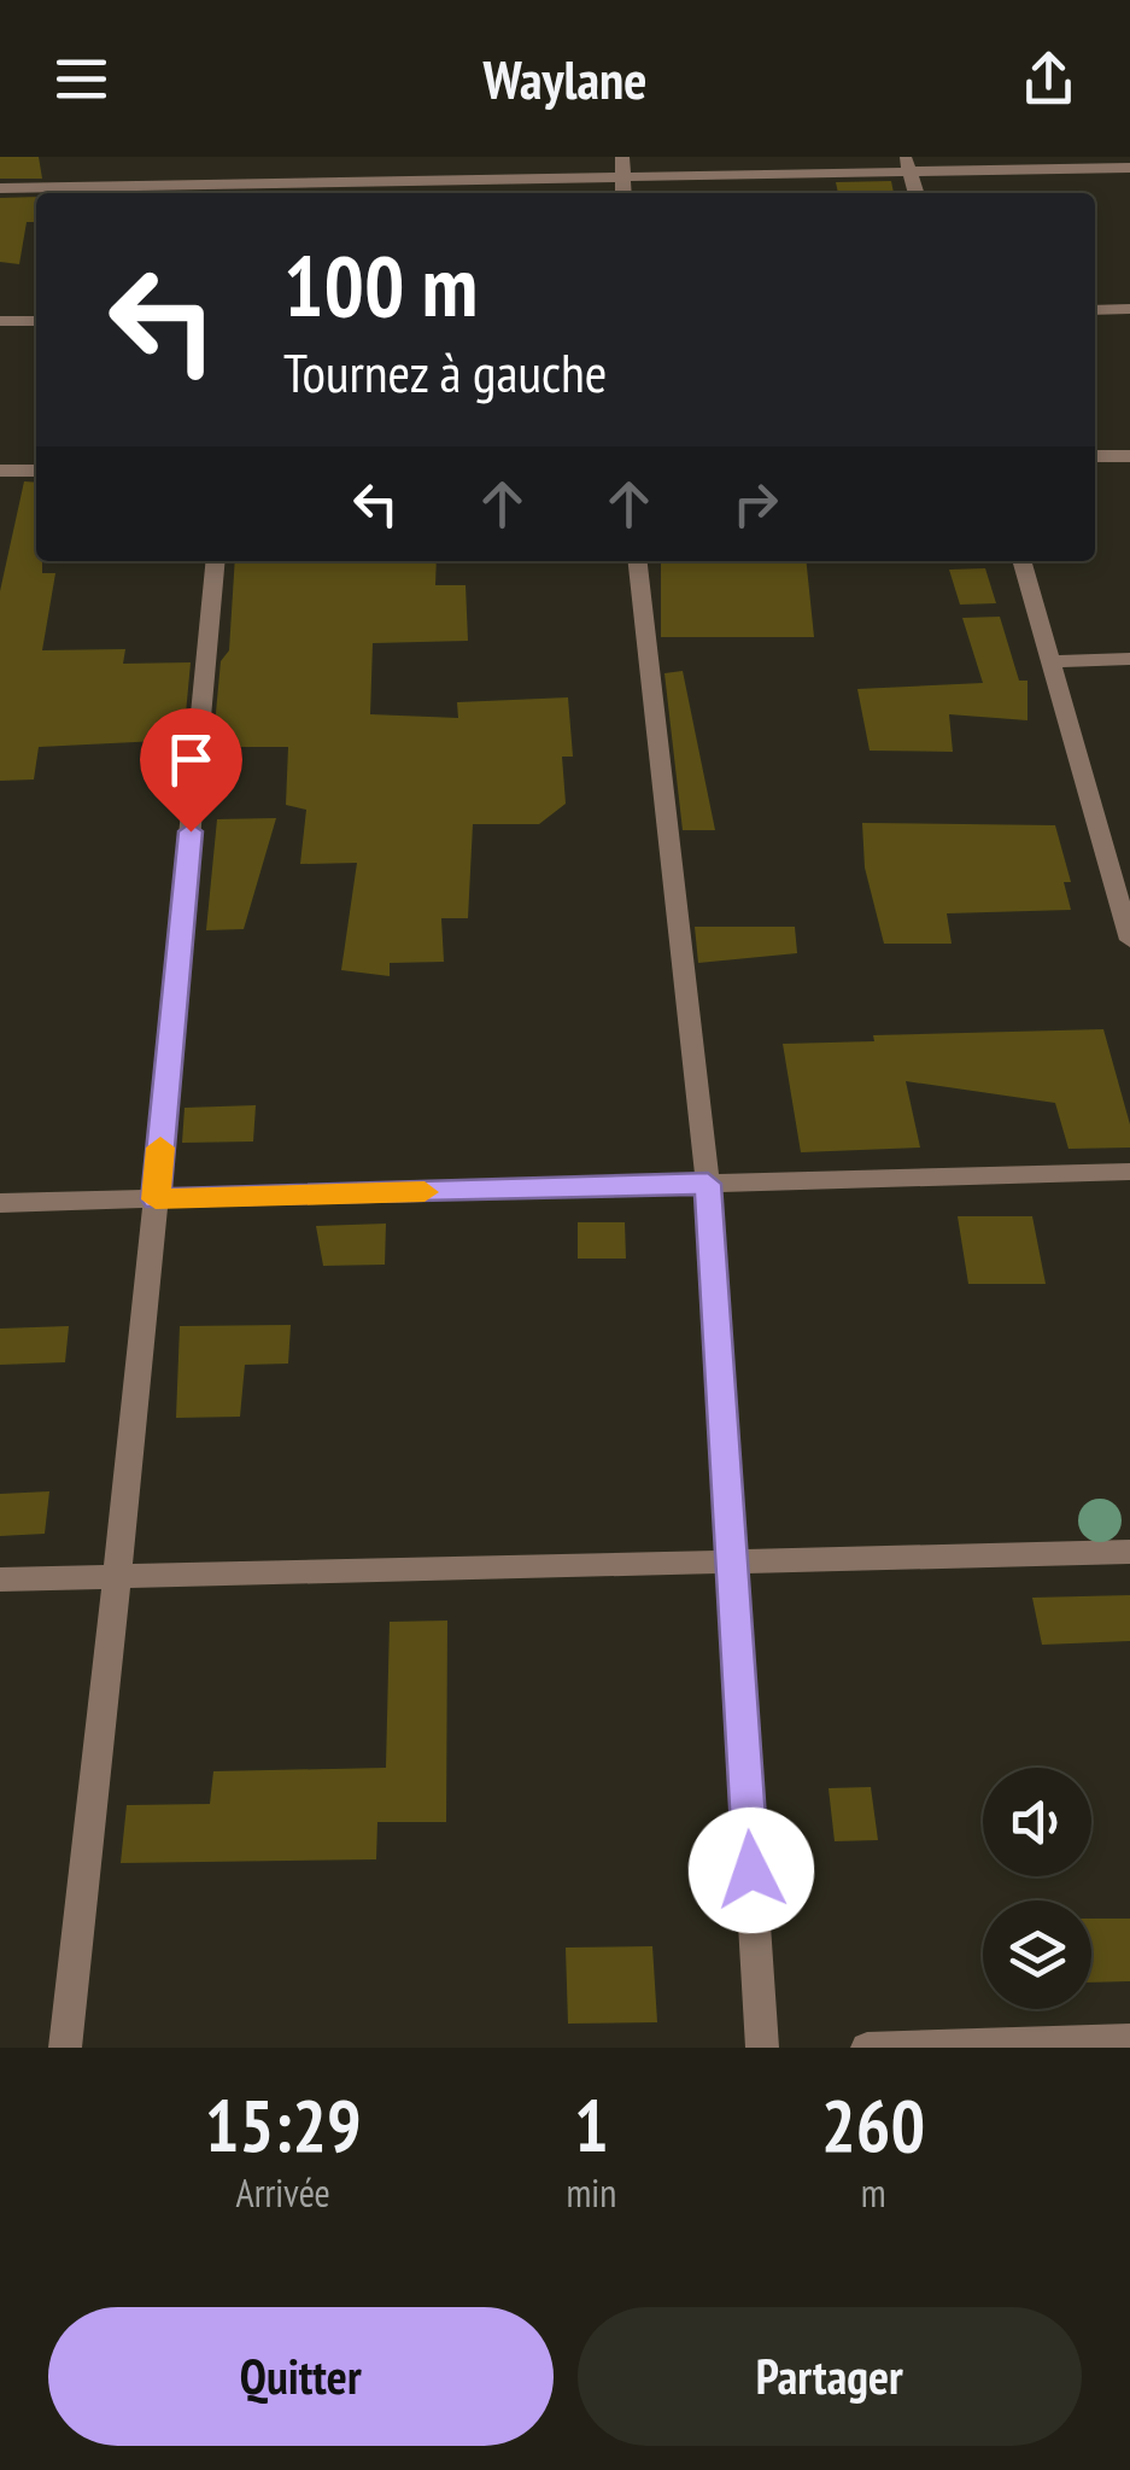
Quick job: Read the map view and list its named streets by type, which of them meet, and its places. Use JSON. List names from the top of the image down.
{
  "page": {
    "header": "Waylane",
    "turn": ["100 m", "Tournez à gauche"],
    "eta": [
      "15:29",
      "Arrivée",
      "1",
      "min",
      "260",
      "m"
    ],
    "buttons": ["Quitter", "Partager"]
  }
}
